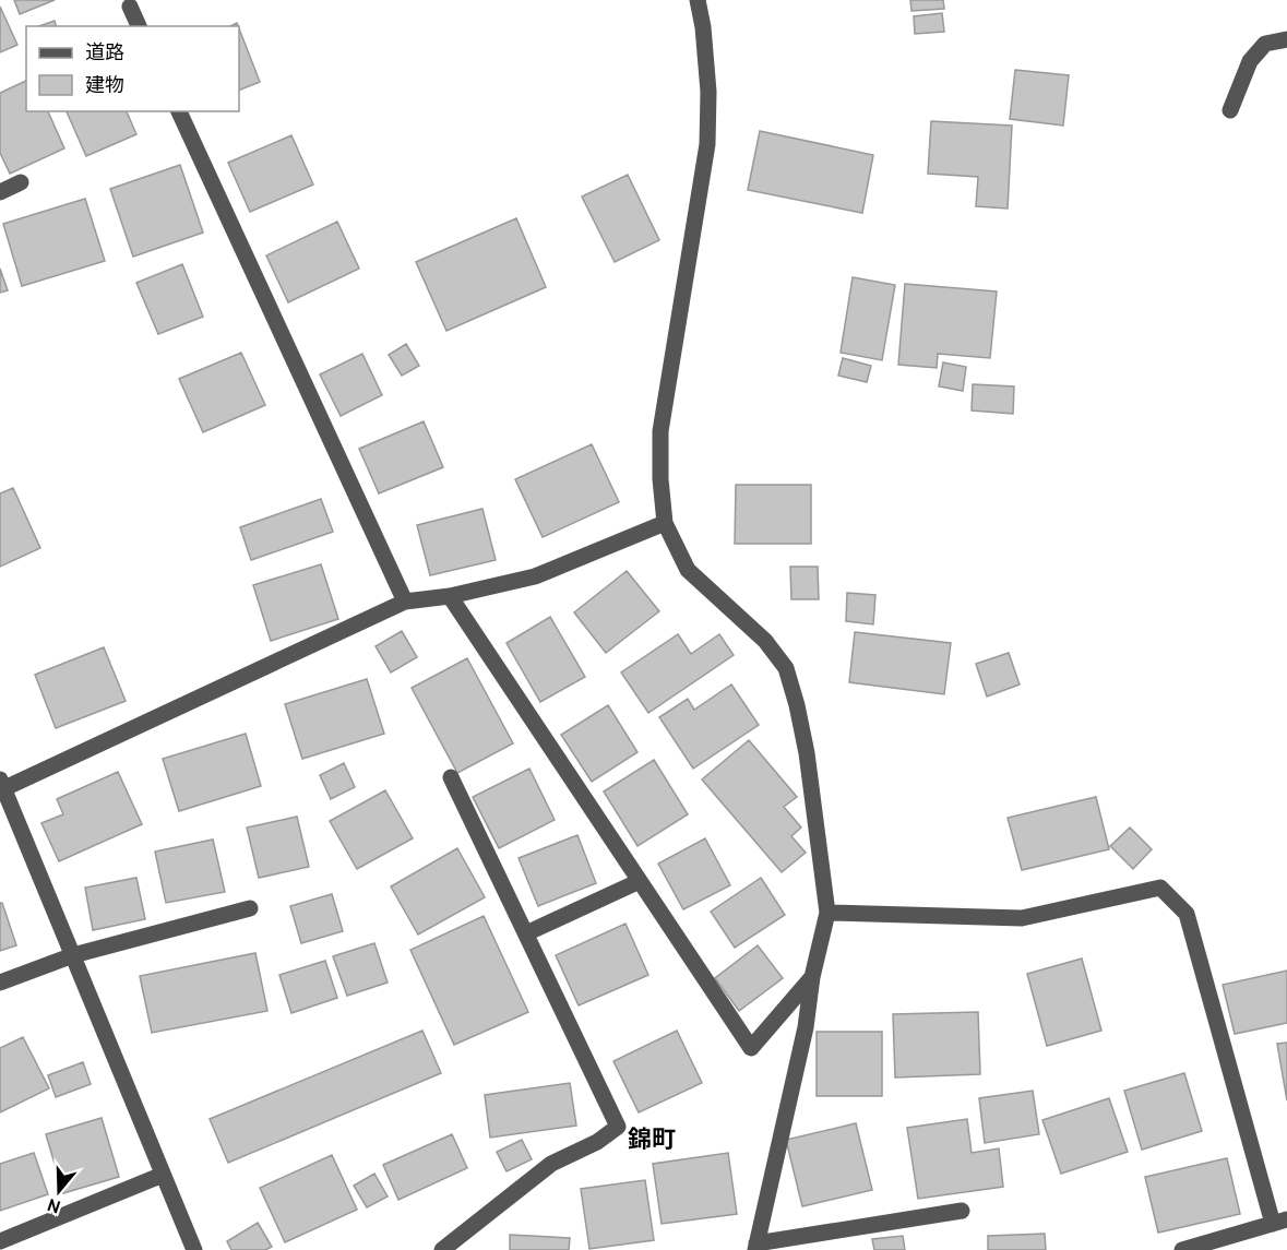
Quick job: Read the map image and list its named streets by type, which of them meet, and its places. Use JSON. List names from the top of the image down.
{
  "districts": ["錦町"],
  "legend": ["道路", "建物"],
  "north": "bottom"
}
